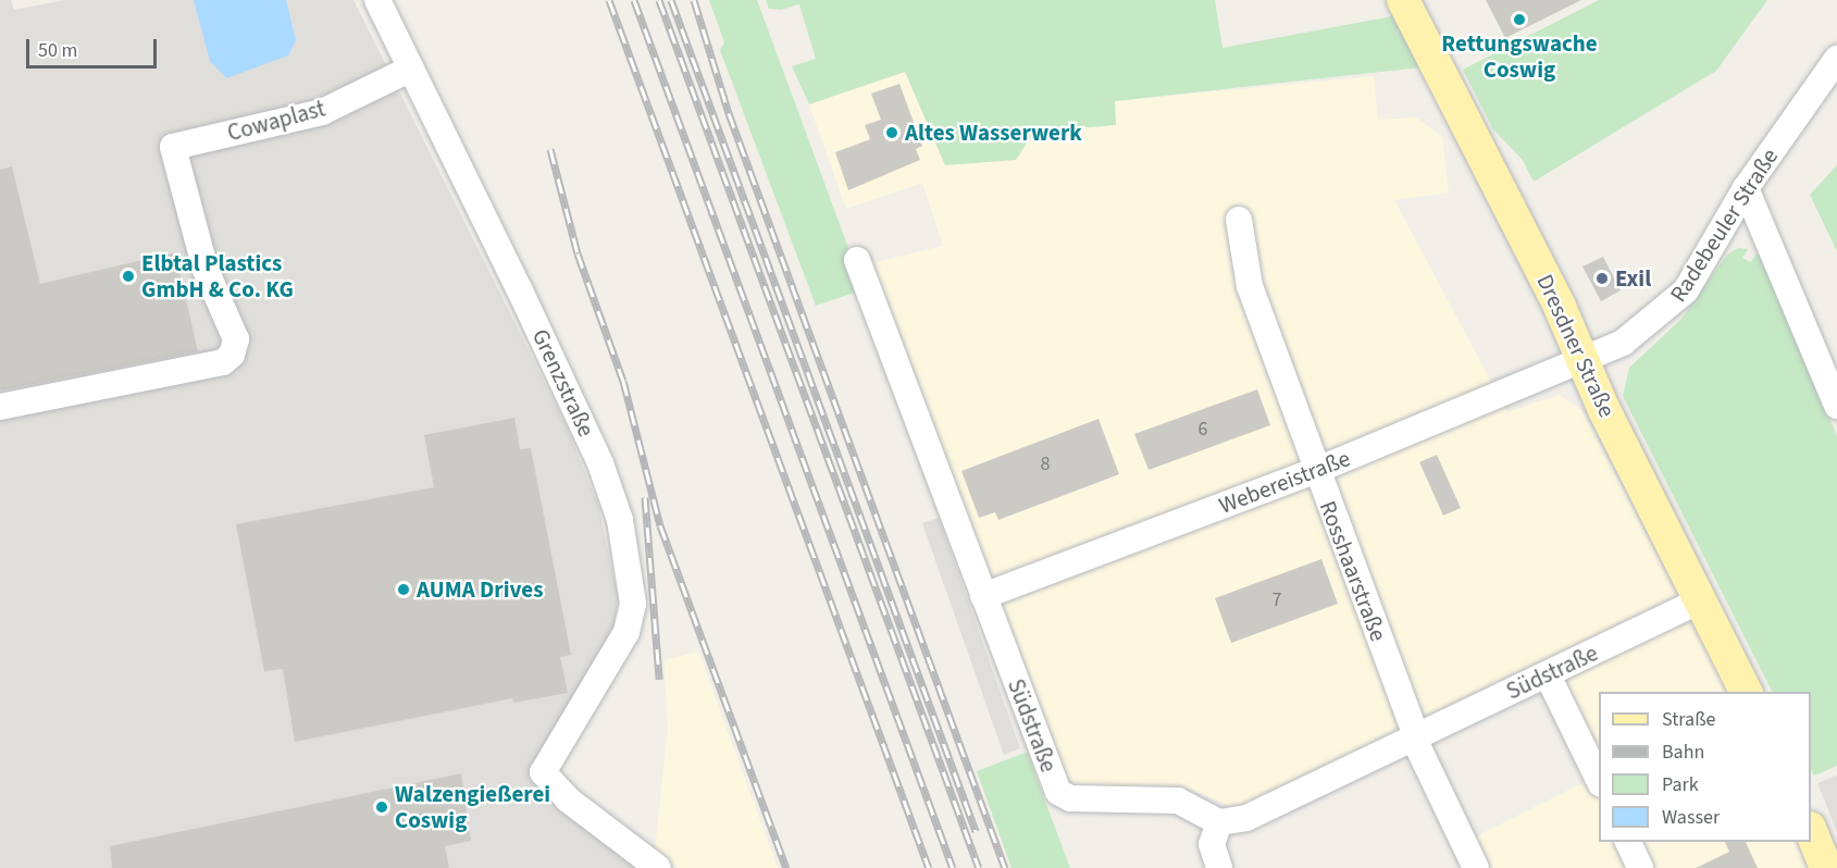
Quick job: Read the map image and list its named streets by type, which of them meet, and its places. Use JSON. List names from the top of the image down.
{
  "streets": {
    "main road": ["Dresdner Straße"],
    "street": [
      "Cowaplast",
      "Radebeuler Straße",
      "Grenzstraße",
      "Webereistraße",
      "Rosshaarstraße",
      "Südstraße"
    ]
  },
  "crossings": [
    ["Cowaplast", "Grenzstraße"],
    ["Radebeuler Straße", "Dresdner Straße"],
    ["Radebeuler Straße", "Webereistraße"],
    ["Dresdner Straße", "Webereistraße"],
    ["Dresdner Straße", "Südstraße"],
    ["Webereistraße", "Rosshaarstraße"],
    ["Webereistraße", "Südstraße"],
    ["Rosshaarstraße", "Südstraße"]
  ],
  "places": [
    "Rettungswache Coswig",
    "Altes Wasserwerk",
    "Elbtal Plastics GmbH & Co. KG",
    "Exil",
    "AUMA Drives",
    "Walzengießerei Coswig"
  ],
  "house_numbers": ["6", "8", "7"],
  "legend": [
    "Straße",
    "Bahn",
    "Park",
    "Wasser"
  ],
  "scale_bar": "50 m"
}
